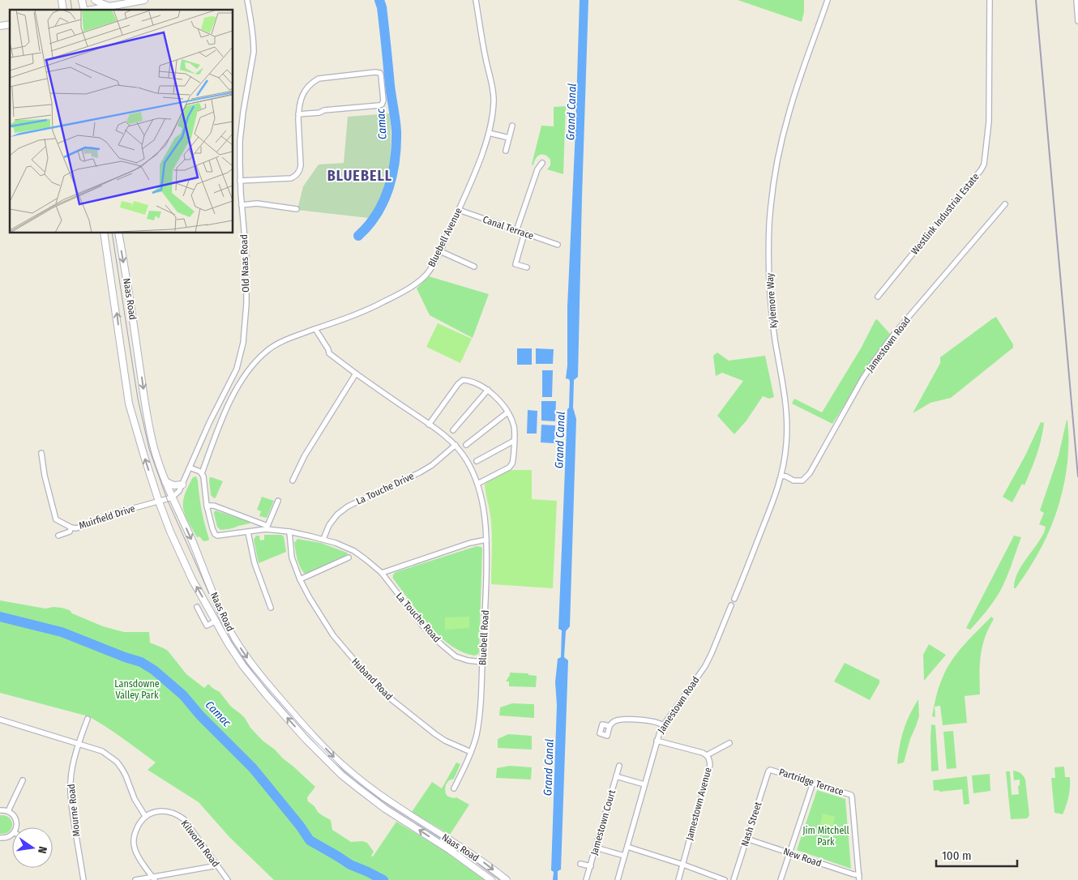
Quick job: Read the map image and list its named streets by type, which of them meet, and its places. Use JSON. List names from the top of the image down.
{
  "streets": {
    "main road": ["Naas Road"],
    "street": [
      "Westlink Industrial Estate",
      "Canal Terrace",
      "Bluebell Avenue",
      "Old Naas Road",
      "Kylemore Way",
      "Jamestown Road",
      "La Touche Drive",
      "Muirfield Drive",
      "La Touche Road",
      "Bluebell Road",
      "Huband Road",
      "Partridge Terrace",
      "Jamestown Avenue",
      "Mourne Road",
      "Jamestown Court",
      "Nash Street",
      "Kilworth Road",
      "New Road"
    ]
  },
  "crossings": [
    ["Canal Terrace", "Bluebell Avenue"],
    ["Bluebell Avenue", "La Touche Road"],
    ["Bluebell Avenue", "Bluebell Road"],
    ["Old Naas Road", "Naas Road"],
    ["Naas Road", "Muirfield Drive"],
    ["Kylemore Way", "Jamestown Road"],
    ["Jamestown Road", "Jamestown Avenue"],
    ["La Touche Drive", "La Touche Road"],
    ["La Touche Drive", "Bluebell Road"],
    ["La Touche Road", "Bluebell Road"],
    ["La Touche Road", "Huband Road"],
    ["Bluebell Road", "Huband Road"],
    ["Partridge Terrace", "Nash Street"],
    ["Partridge Terrace", "New Road"],
    ["Nash Street", "New Road"]
  ],
  "districts": ["BLUEBELL"],
  "water": ["Grand Canal", "Camac"],
  "parks": ["Lansdowne Valley Park", "Jim Mitchell Park"],
  "scale_bar": "100 m",
  "north": "right"
}
